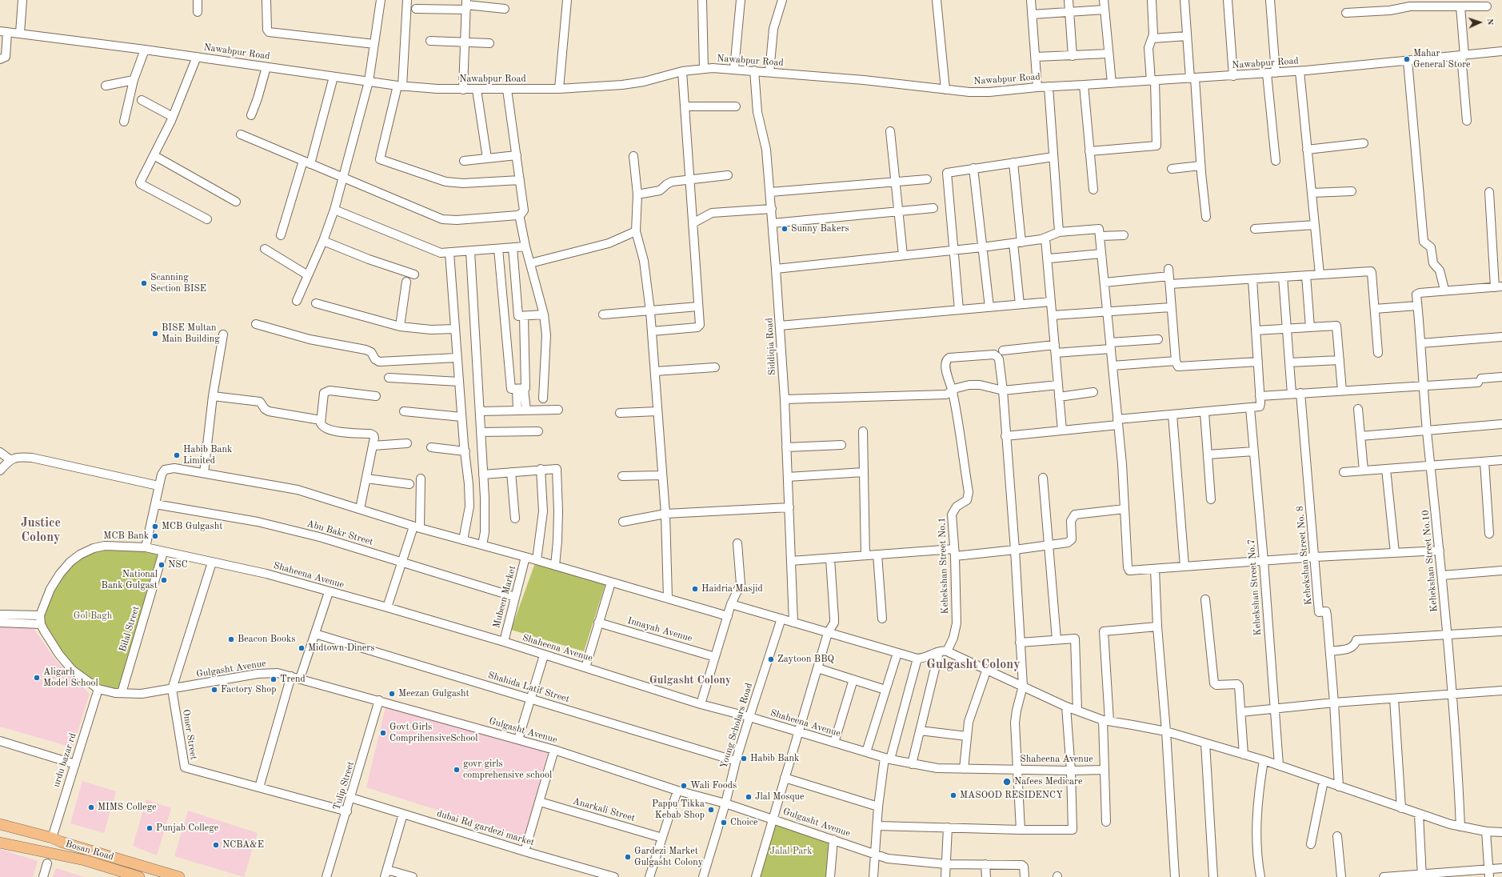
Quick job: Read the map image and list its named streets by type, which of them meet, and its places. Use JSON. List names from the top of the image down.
{
  "streets": {
    "main road": ["Bosan Road"],
    "street": [
      "Nawabpur Road",
      "Siddiqia Road",
      "Abu Bakr Street",
      "Kehekshan Street No. 8",
      "Kehekshan Street No.10",
      "Kehekshan Street No.1",
      "Shaheena Avenue",
      "Kehekshan Street No.7",
      "Mubeen Market",
      "Bilal Street",
      "Innayah Avenue",
      "Gulgasht Avenue",
      "Shahida Latif Street",
      "Young Scholars Road",
      "Omer Street",
      "urdu bazar rd",
      "Tulip Street",
      "Anarkali Street",
      "dubai Rd gardezi market"
    ]
  },
  "crossings": [
    ["Nawabpur Road", "Siddiqia Road"],
    ["Abu Bakr Street", "Mubeen Market"],
    ["Kehekshan Street No.1", "Shaheena Avenue"],
    ["Shaheena Avenue", "Mubeen Market"],
    ["Shaheena Avenue", "Bilal Street"],
    ["Shaheena Avenue", "Gulgasht Avenue"],
    ["Shaheena Avenue", "Young Scholars Road"],
    ["Shaheena Avenue", "Omer Street"],
    ["Bilal Street", "Gulgasht Avenue"],
    ["Gulgasht Avenue", "Young Scholars Road"],
    ["Gulgasht Avenue", "Omer Street"],
    ["Gulgasht Avenue", "urdu bazar rd"],
    ["Gulgasht Avenue", "Tulip Street"],
    ["Shahida Latif Street", "Young Scholars Road"],
    ["Omer Street", "Tulip Street"],
    ["urdu bazar rd", "Bosan Road"],
    ["Tulip Street", "dubai Rd gardezi market"]
  ],
  "districts": ["Justice Colony", "Gulgasht Colony", "Gulgasht Colony"],
  "parks": ["Gol Bagh", "Jalal Park"],
  "places": [
    "Mahar General Store",
    "Sunny Bakers",
    "Scanning Section BISE",
    "BISE Multan Main Building",
    "Habib Bank Limited",
    "MCB Gulgasht",
    "MCB Bank",
    "NSC",
    "National Bank Gulgast",
    "Haidria Masjid",
    "Beacon Books",
    "Midtown Diners",
    "Zaytoon BBQ",
    "Aligarh Model School",
    "Trend",
    "Factory Shop",
    "Meezan Gulgasht",
    "Govt Girls ComprihensiveSchool",
    "Habib Bank",
    "govr girls comprehensive school",
    "Nafees Medicare",
    "Wali Foods",
    "MASOOD RESIDENCY",
    "Jlal Mosque",
    "MIMS College",
    "Pappu Tikka Kebab Shop",
    "Choice",
    "Punjab College",
    "NCBA&E",
    "Gardezi Market Gulgasht Colony"
  ],
  "north": "right"
}
